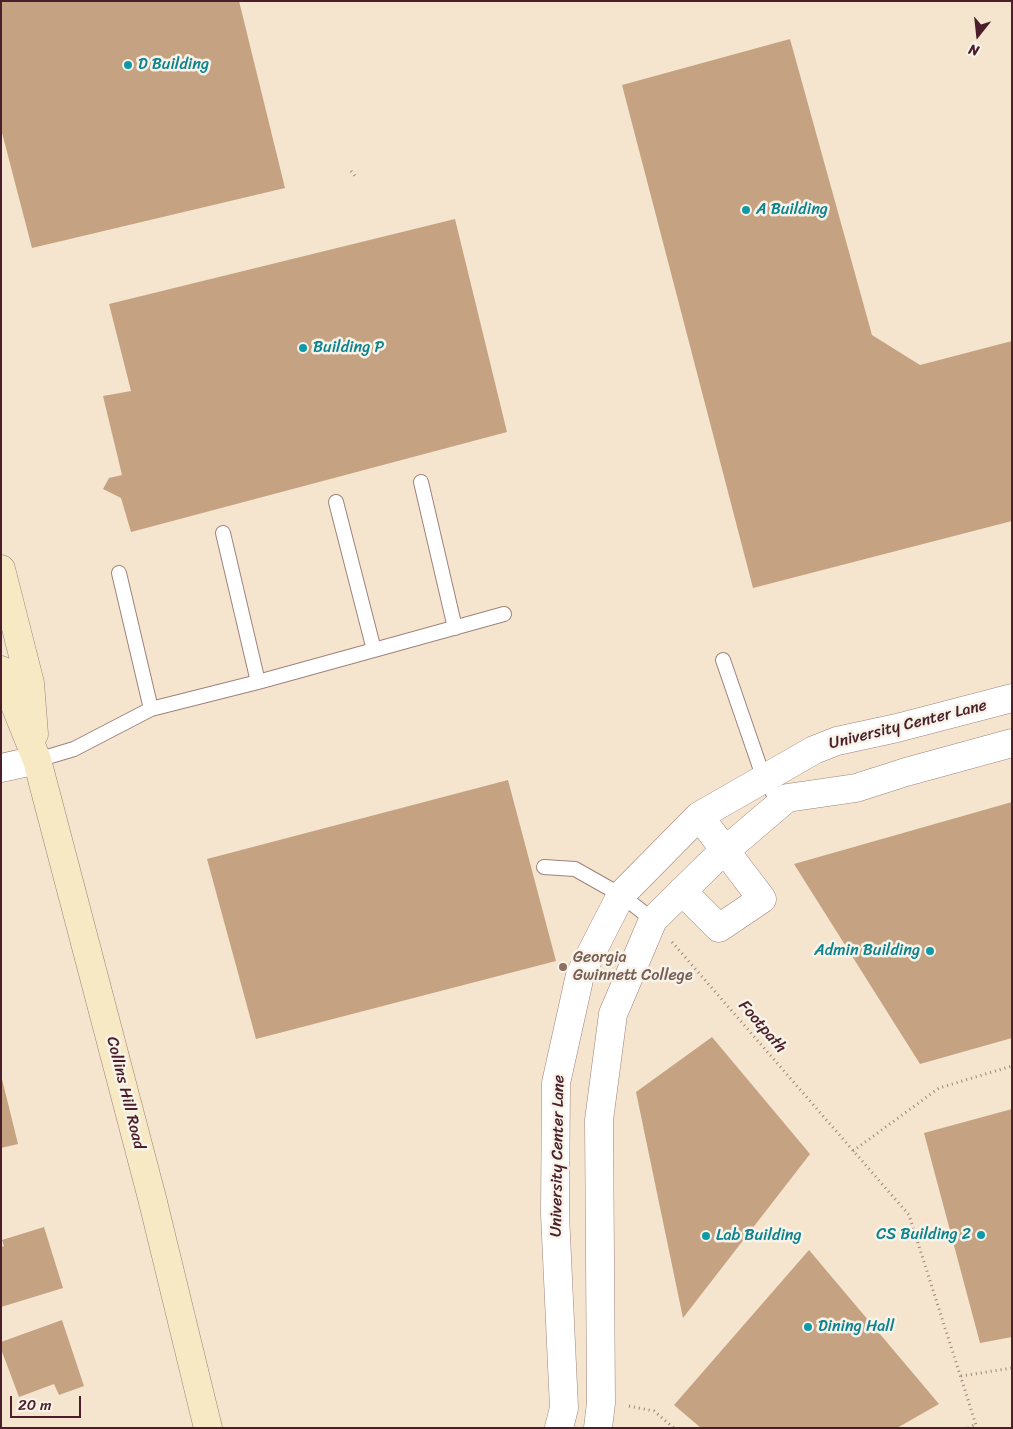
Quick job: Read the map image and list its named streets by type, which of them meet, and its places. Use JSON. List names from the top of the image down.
{
  "streets": {
    "street": ["University Center Lane", "Collins Hill Road"],
    "path": ["Footpath"]
  },
  "places": [
    "D Building",
    "A Building",
    "Building P",
    "Admin Building",
    "Georgia Gwinnett College",
    "CS Building 2",
    "Lab Building",
    "Dining Hall"
  ],
  "scale_bar": "20 m",
  "north": "bottom"
}
